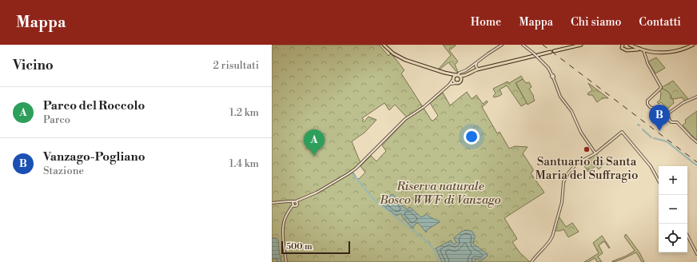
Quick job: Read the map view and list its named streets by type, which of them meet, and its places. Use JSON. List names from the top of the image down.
{
  "parks": ["Riserva naturale Bosco WWF di Vanzago"],
  "places": ["Santuario di Santa Maria del Suffragio"],
  "scale_bar": "500 m",
  "page": {
    "header": "Mappa",
    "nav": [
      "Home",
      "Mappa",
      "Chi siamo",
      "Contatti"
    ],
    "heading": ["Vicino", "2 risultati"],
    "list": [
      {
        "mark": "A",
        "name": "Parco del Roccolo",
        "note": "Parco",
        "value": "1.2 km"
      },
      {
        "mark": "B",
        "name": "Vanzago-Pogliano",
        "note": "Stazione",
        "value": "1.4 km"
      }
    ],
    "pins": ["B", "A"],
    "map_buttons": ["+", "−"],
    "scale": "500 m"
  }
}
